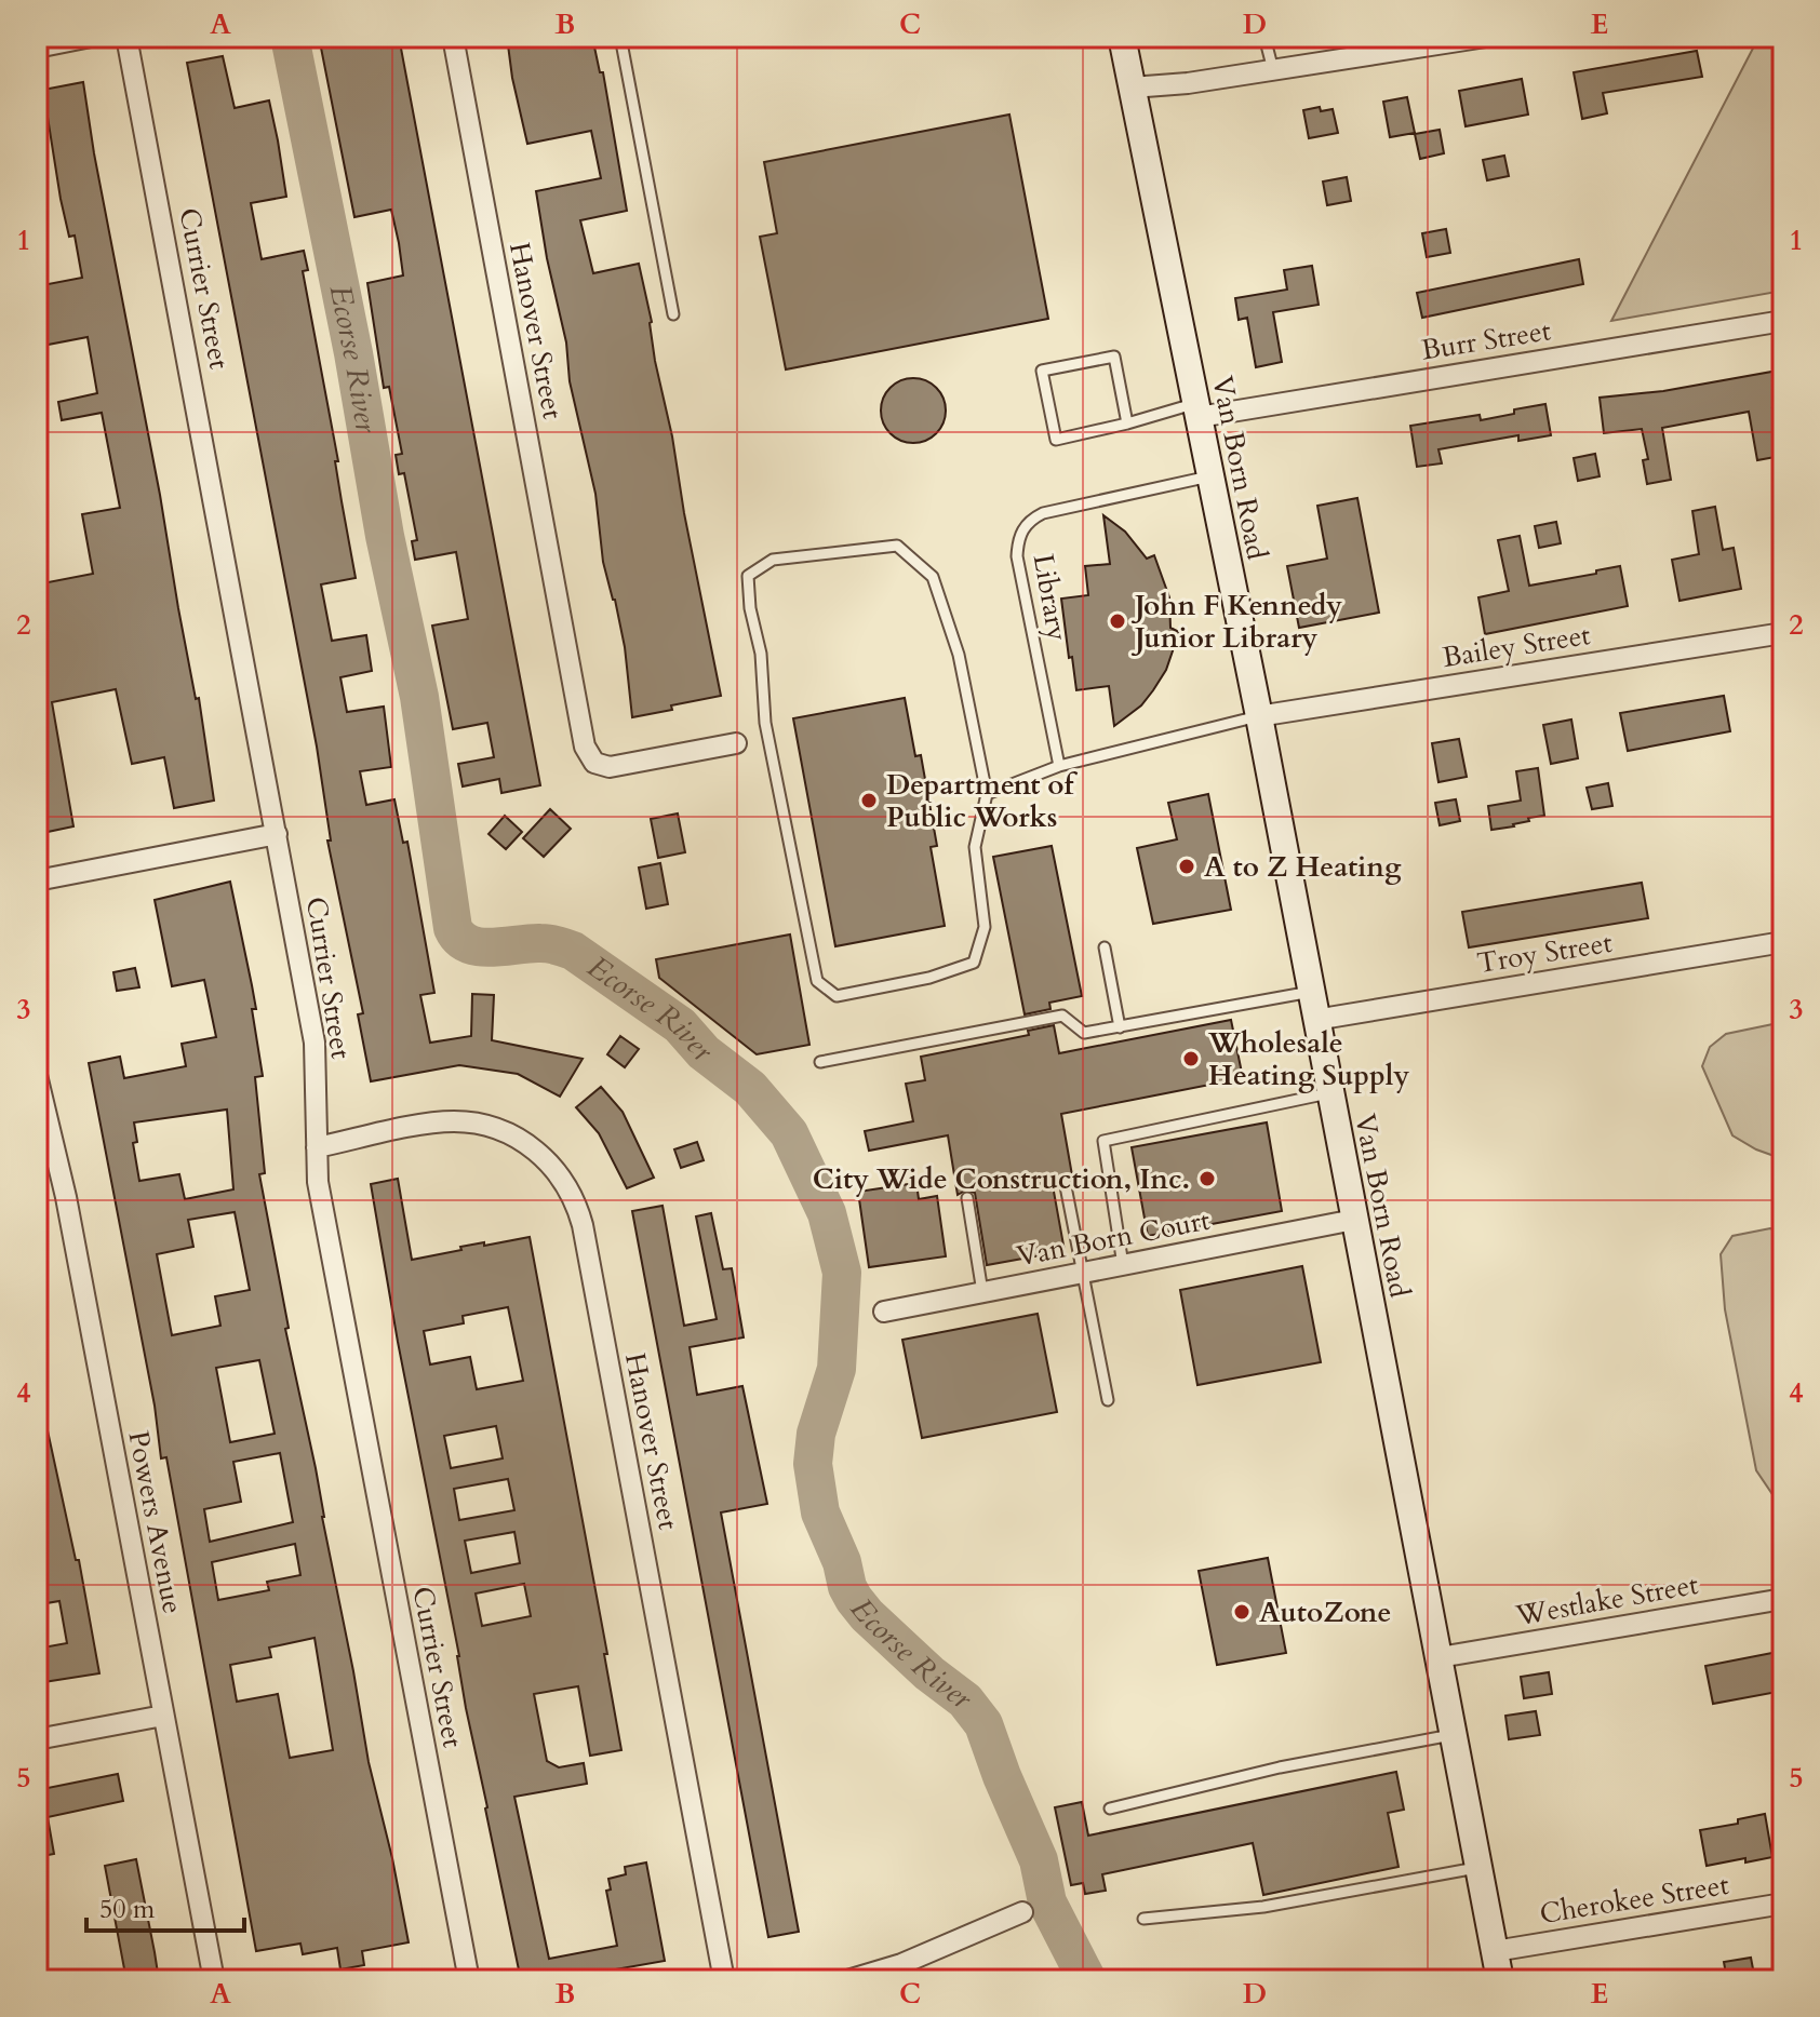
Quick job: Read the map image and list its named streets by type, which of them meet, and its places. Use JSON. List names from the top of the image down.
{
  "streets": {
    "main road": ["Van Born Road"],
    "street": [
      "Currier Street",
      "Hanover Street",
      "Burr Street",
      "Bailey Street",
      "Troy Street",
      "Van Born Court",
      "Powers Avenue",
      "Westlake Street",
      "Cherokee Street"
    ],
    "lane": ["Library"]
  },
  "crossings": [
    ["Currier Street", "Hanover Street"],
    ["Burr Street", "Van Born Road"],
    ["Van Born Road", "Library"],
    ["Van Born Road", "Bailey Street"],
    ["Van Born Road", "Troy Street"],
    ["Van Born Road", "Van Born Court"],
    ["Van Born Road", "Westlake Street"],
    ["Van Born Road", "Cherokee Street"]
  ],
  "water": ["Ecorse River"],
  "places": [
    "John F Kennedy Junior Library",
    "Department of Public Works",
    "A to Z Heating",
    "Wholesale Heating Supply",
    "City Wide Construction, Inc.",
    "AutoZone"
  ],
  "scale_bar": "50 m",
  "grid": {
    "columns": [
      "A",
      "B",
      "C",
      "D",
      "E"
    ],
    "rows": [
      "1",
      "2",
      "3",
      "4",
      "5"
    ]
  }
}
